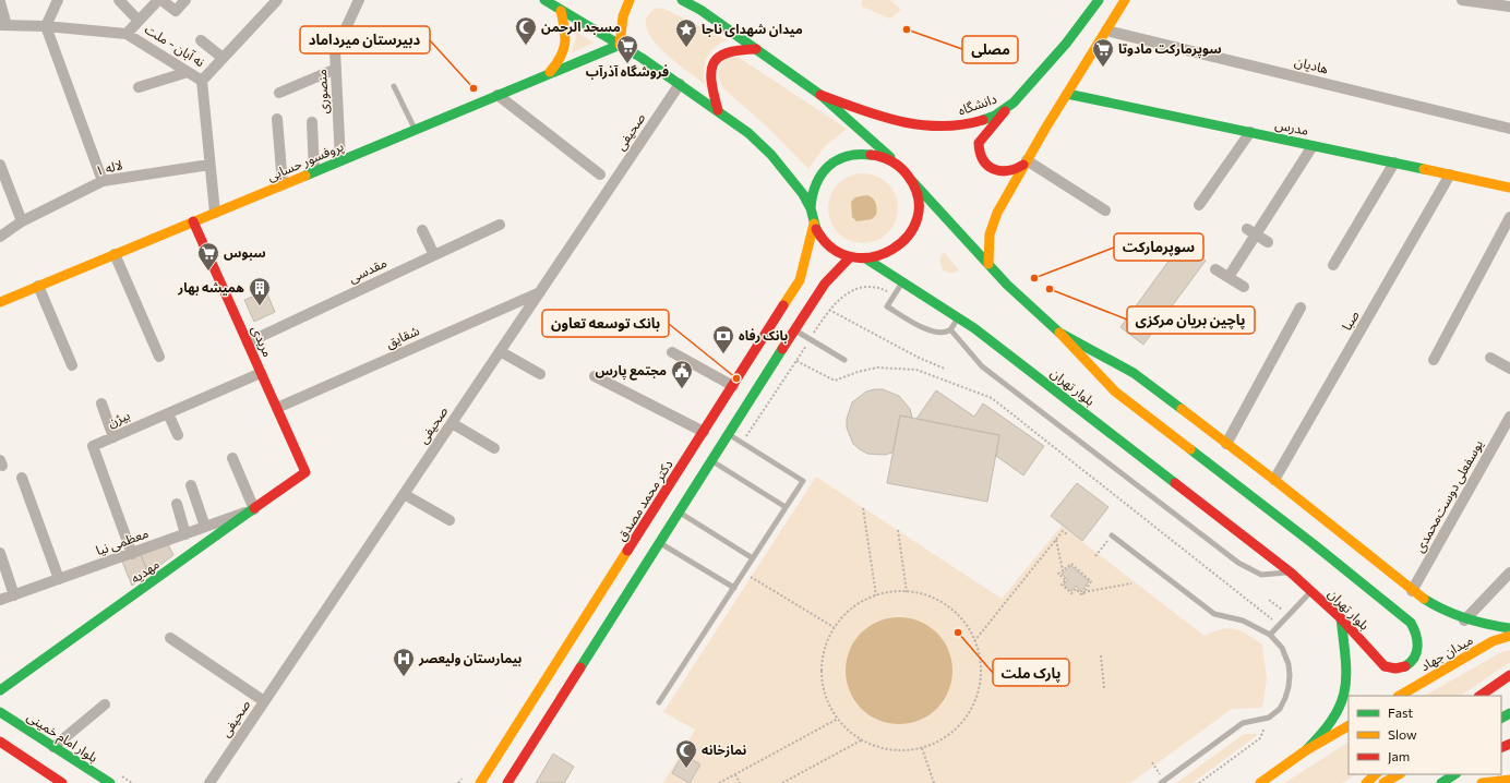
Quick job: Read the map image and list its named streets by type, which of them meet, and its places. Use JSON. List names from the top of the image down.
{
  "streets": {
    "main road": [
      "دانشگاه",
      "مدرس",
      "پروفسور حسابی",
      "مریدی",
      "بلوار تهران",
      "دکتر محمد مصدق",
      "مهدیه",
      "میدان جهاد",
      "بلوار امام خمینی"
    ],
    "street": [
      "نه آبان - ملت",
      "هادیان",
      "منصوری",
      "صحیفی",
      "لاله ۱",
      "مقدسی",
      "صبا",
      "شقایق",
      "بیژن",
      "یوسفعلی دوست‌محمدی",
      "معظمی نیا"
    ]
  },
  "crossings": [
    ["نه آبان - ملت", "پروفسور حسابی"],
    ["نه آبان - ملت", "لاله ۱"],
    ["منصوری", "پروفسور حسابی"],
    ["مدرس", "صبا"],
    ["صحیفی", "شقایق"],
    ["پروفسور حسابی", "مریدی"],
    ["مقدسی", "مریدی"],
    ["صبا", "بلوار تهران"],
    ["شقایق", "مریدی"],
    ["مریدی", "بیژن"],
    ["مریدی", "مهدیه"],
    ["بلوار تهران", "یوسفعلی دوست‌محمدی"],
    ["بلوار تهران", "دکتر محمد مصدق"],
    ["بیژن", "معظمی نیا"],
    ["معظمی نیا", "مهدیه"]
  ],
  "places": {
    "other": [
      "مصلی",
      "دبیرستان میرداماد",
      "سوپرمارکت",
      "پاچین بریان مرکزی",
      "بانک توسعه تعاون",
      "پارک ملت"
    ],
    "mosque": ["مسجد الرحمن", "نمازخانه"],
    "place": ["میدان شهدای ناجا"],
    "supermarket": ["فروشگاه آذرآب", "سوپرمارکت مادوتا", "سبوس"],
    "building": ["همیشه بهار"],
    "bank": ["بانک رفاه"],
    "public building": ["مجتمع پارس"],
    "hospital": ["بیمارستان ولیعصر"]
  },
  "legend": ["Fast", "Slow", "Jam"]
}
